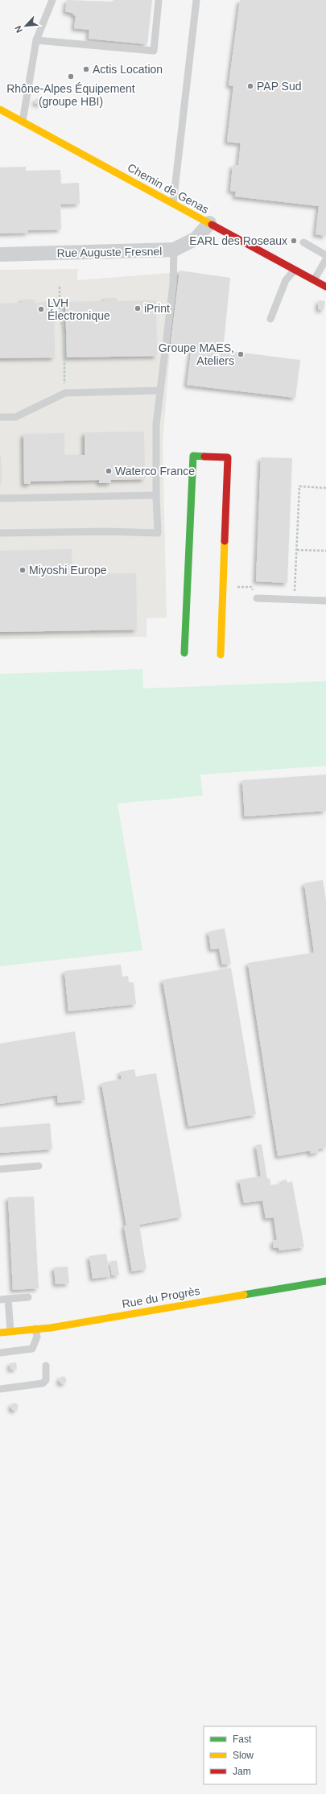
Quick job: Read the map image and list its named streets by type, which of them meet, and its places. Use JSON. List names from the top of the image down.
{
  "streets": {
    "street": ["Chemin de Genas", "Rue Auguste Fresnel", "Rue du Progrès"]
  },
  "crossings": [
    ["Chemin de Genas", "Rue Auguste Fresnel"]
  ],
  "places": [
    "Actis Location",
    "Rhône-Alpes Équipement (groupe HBI)",
    "PAP Sud",
    "EARL des Roseaux",
    "iPrint",
    "LVH Électronique",
    "Groupe MAES, Ateliers",
    "Waterco France",
    "Miyoshi Europe"
  ],
  "legend": ["Fast", "Slow", "Jam"],
  "north": "bottom left"
}
